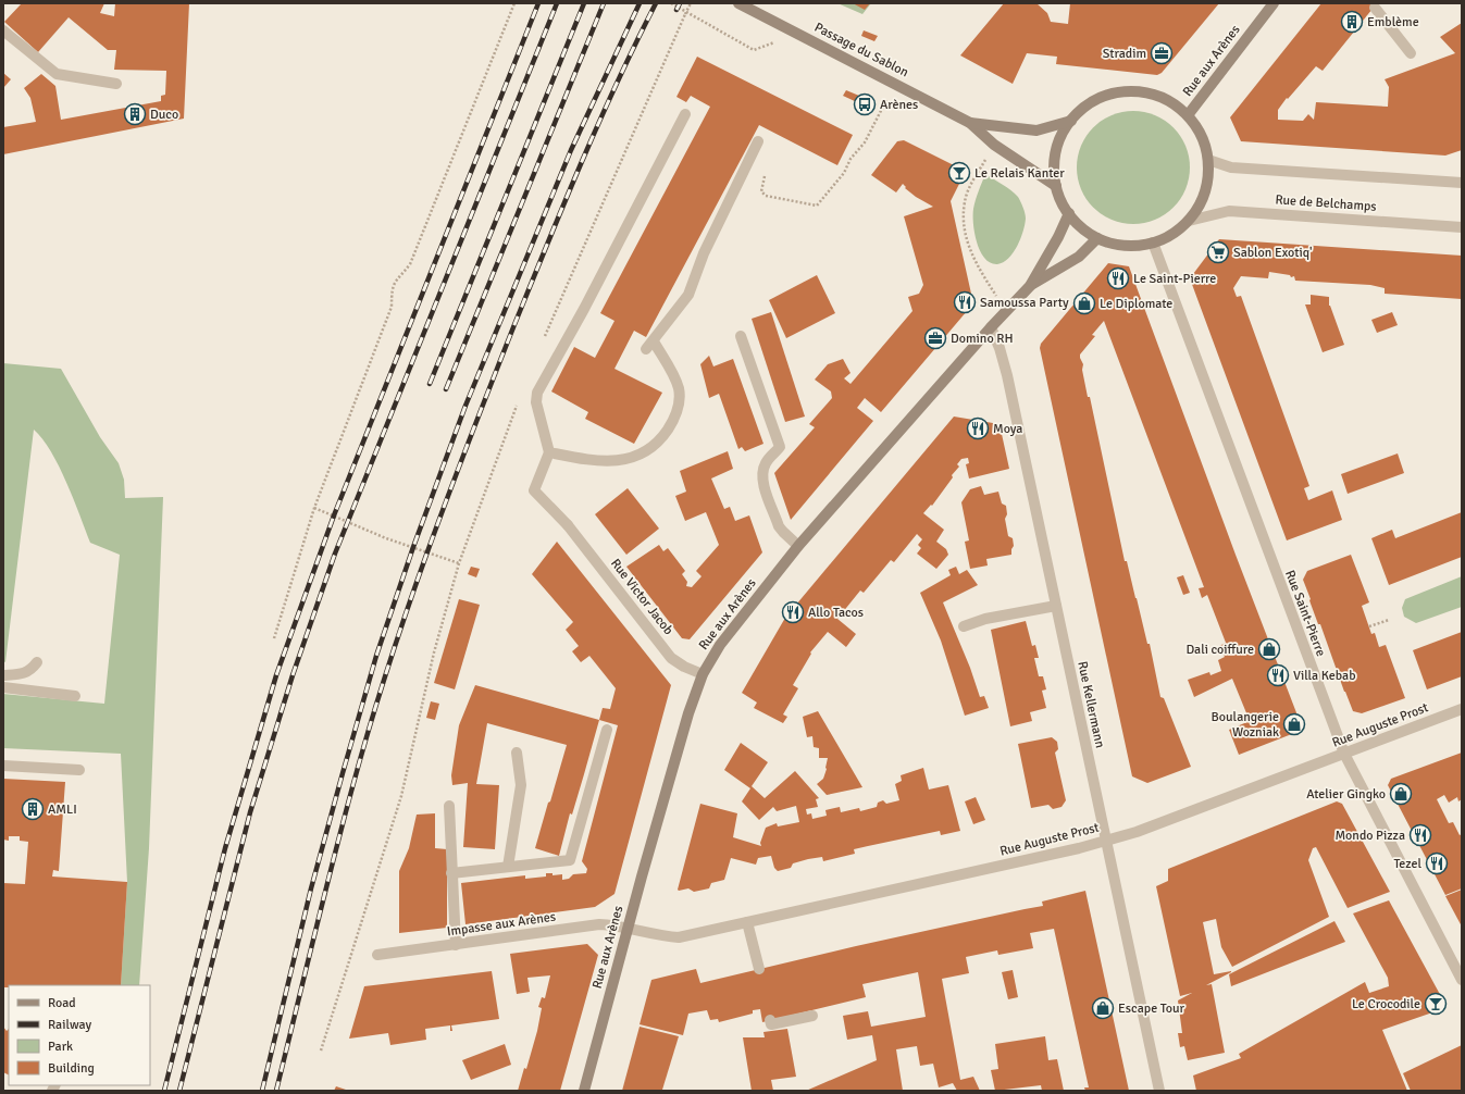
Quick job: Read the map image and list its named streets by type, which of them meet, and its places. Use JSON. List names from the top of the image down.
{
  "streets": {
    "main road": ["Passage du Sablon", "Rue aux Arènes"],
    "street": [
      "Rue de Belchamps",
      "Rue Victor Jacob",
      "Rue Saint-Pierre",
      "Rue Kellermann",
      "Rue Auguste Prost",
      "Impasse aux Arènes"
    ]
  },
  "crossings": [
    ["Passage du Sablon", "Rue aux Arènes"],
    ["Passage du Sablon", "Rue de Belchamps"],
    ["Passage du Sablon", "Rue Saint-Pierre"],
    ["Rue aux Arènes", "Rue de Belchamps"],
    ["Rue aux Arènes", "Rue Victor Jacob"],
    ["Rue aux Arènes", "Rue Saint-Pierre"],
    ["Rue aux Arènes", "Rue Kellermann"],
    ["Rue aux Arènes", "Rue Auguste Prost"],
    ["Rue aux Arènes", "Impasse aux Arènes"],
    ["Rue de Belchamps", "Rue Saint-Pierre"],
    ["Rue Saint-Pierre", "Rue Auguste Prost"],
    ["Rue Kellermann", "Rue Auguste Prost"],
    ["Rue Auguste Prost", "Impasse aux Arènes"]
  ],
  "places": {
    "building": ["Emblème", "Duco", "AMLI"],
    "office": ["Stradim", "Domino RH"],
    "bus stop": ["Arènes"],
    "bar": ["Le Relais Kanter", "Le Crocodile"],
    "supermarket": ["Sablon Exotiq'"],
    "restaurant": [
      "Le Saint-Pierre",
      "Samoussa Party",
      "Moya",
      "Allo Tacos",
      "Villa Kebab",
      "Mondo Pizza",
      "Tezel"
    ],
    "shop": [
      "Le Diplomate",
      "Dali coiffure",
      "Boulangerie Wozniak",
      "Atelier Gingko",
      "Escape Tour"
    ]
  },
  "legend": [
    "Road",
    "Railway",
    "Park",
    "Building"
  ]
}
